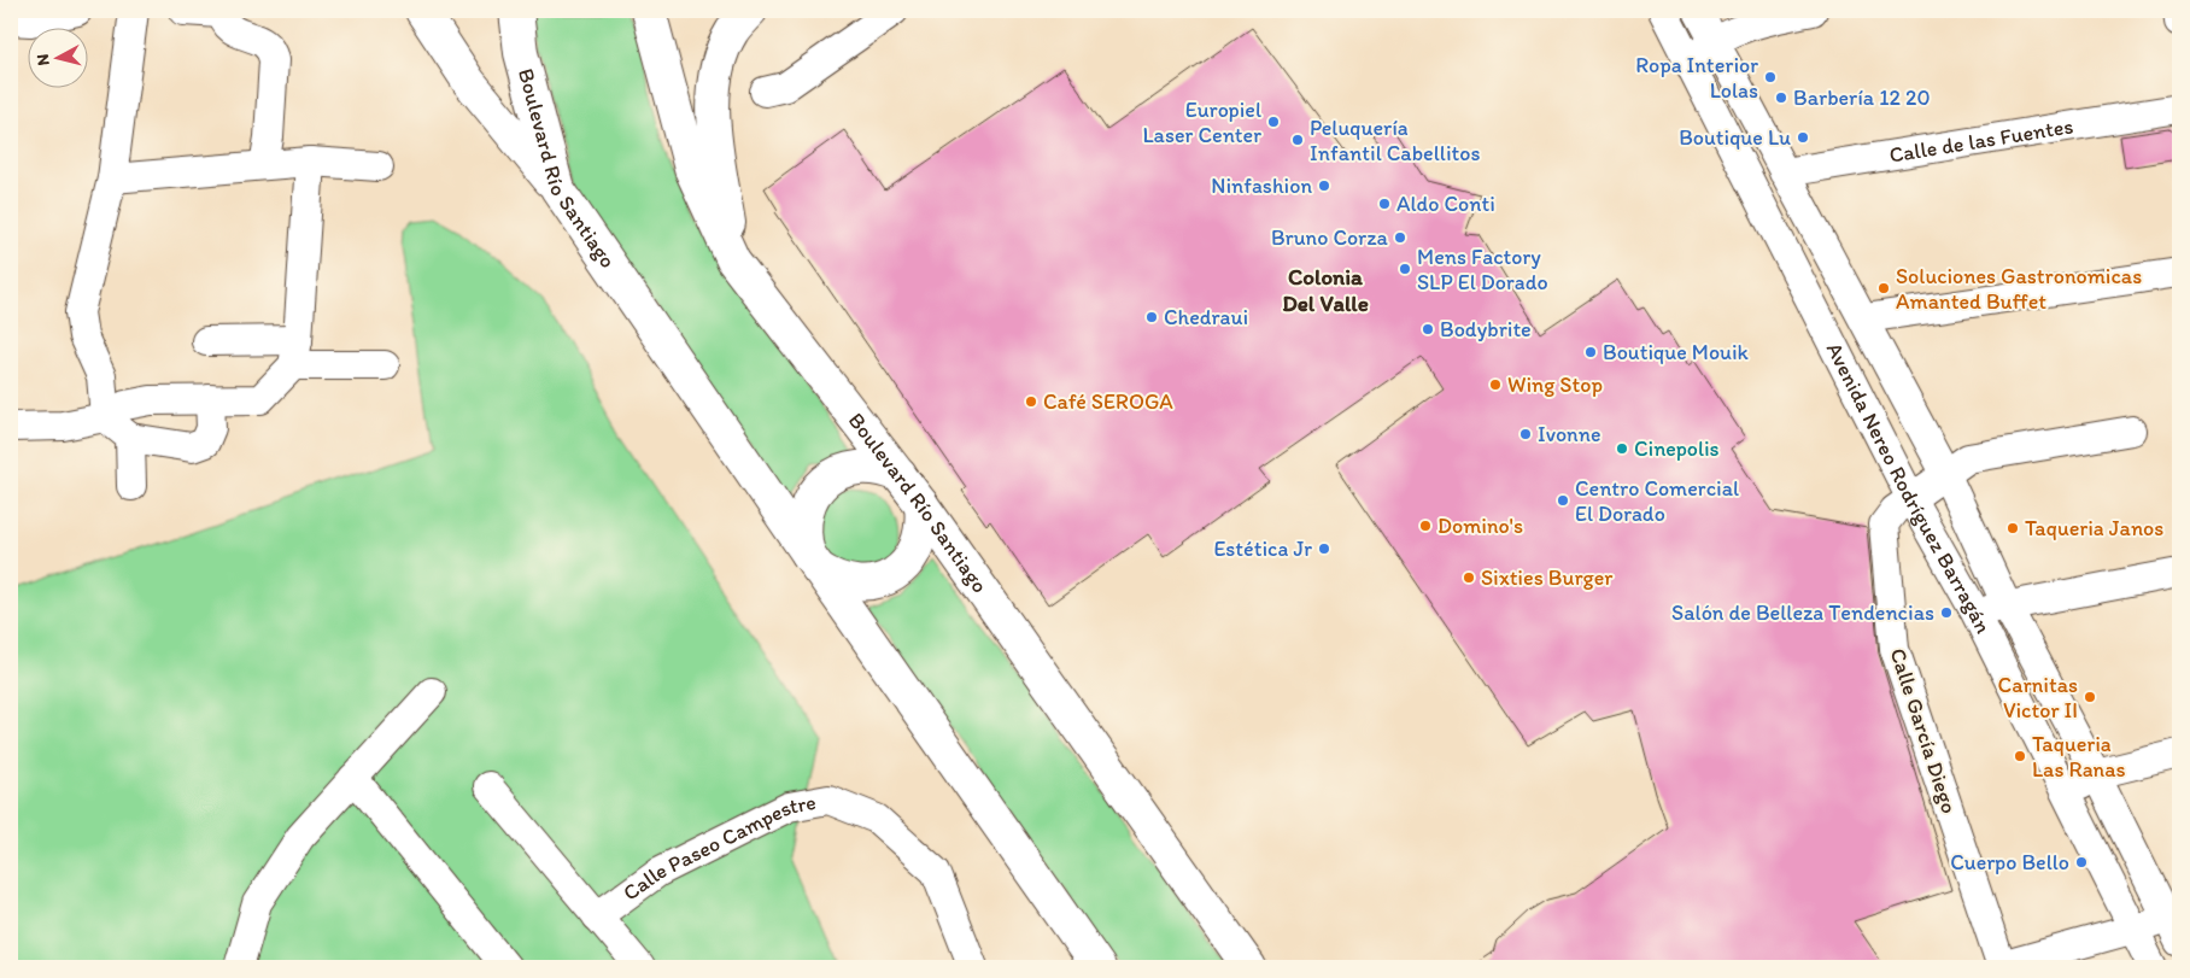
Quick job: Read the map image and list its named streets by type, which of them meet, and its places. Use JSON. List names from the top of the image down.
{
  "streets": {
    "main road": ["Boulevard Río Santiago"],
    "street": [
      "Calle de las Fuentes",
      "Avenida Nereo Rodríguez Barragán",
      "Calle García Diego",
      "Calle Paseo Campestre"
    ]
  },
  "crossings": [
    ["Calle de las Fuentes", "Avenida Nereo Rodríguez Barragán"],
    ["Avenida Nereo Rodríguez Barragán", "Calle García Diego"]
  ],
  "districts": ["Colonia Del Valle"],
  "places": [
    "Ropa Interior Lolas",
    "Barbería 12 20",
    "Europiel Laser Center",
    "Boutique Lu",
    "Peluquería Infantil Cabellitos",
    "Ninfashion",
    "Aldo Conti",
    "Bruno Corza",
    "Mens Factory SLP El Dorado",
    "Soluciones Gastronomicas Amanted Buffet",
    "Chedraui",
    "Bodybrite",
    "Boutique Mouik",
    "Wing Stop",
    "Café SEROGA",
    "Ivonne",
    "Cinepolis",
    "Centro Comercial El Dorado",
    "Domino's",
    "Taqueria Janos",
    "Estética Jr",
    "Sixties Burger",
    "Salón de Belleza Tendencias",
    "Carnitas Victor II",
    "Taqueria Las Ranas",
    "Cuerpo Bello"
  ],
  "north": "left"
}
